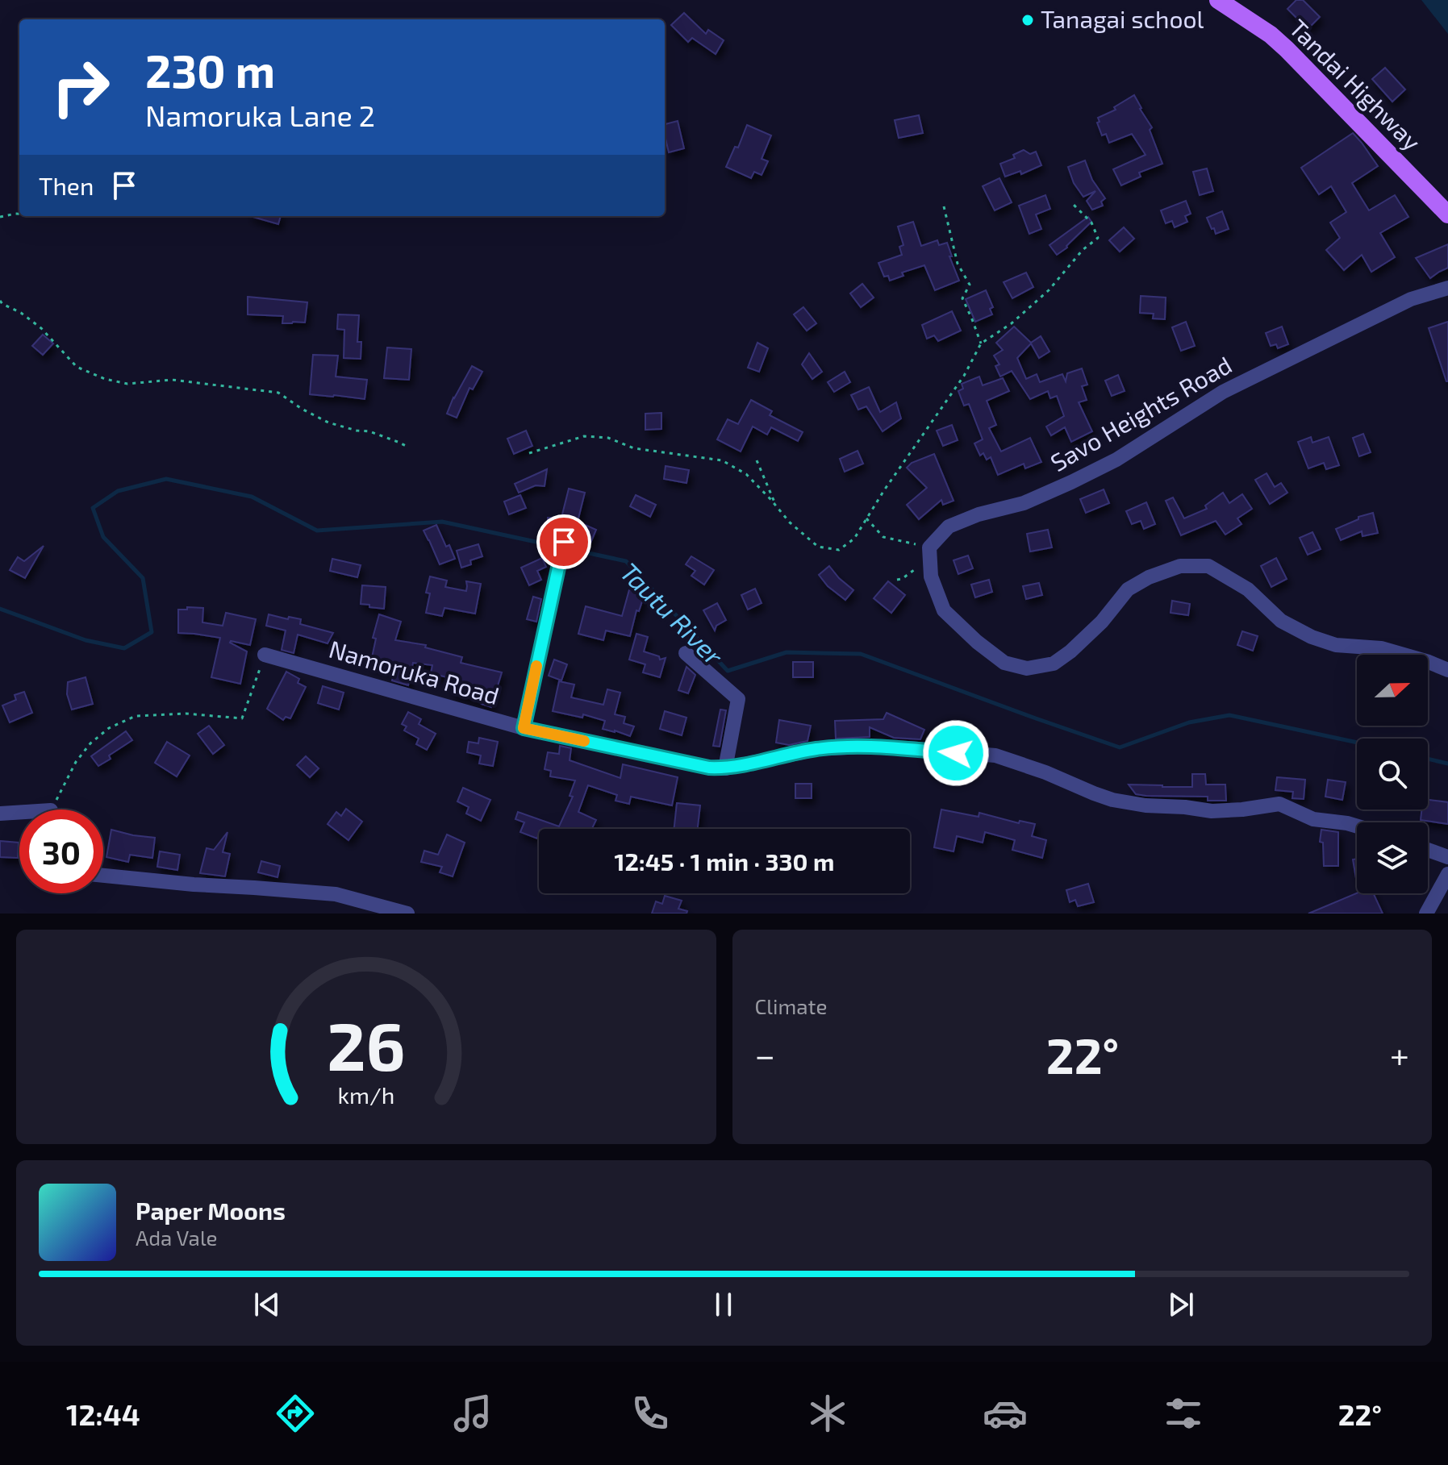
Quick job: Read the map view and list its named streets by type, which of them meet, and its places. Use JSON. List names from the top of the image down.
{
  "streets": {
    "main road": ["Tandai Highway"],
    "street": ["Savo Heights Road", "Namoruka Road"]
  },
  "water": ["Tautu River"],
  "places": ["Tanagai school"],
  "north": "right",
  "page": {
    "turn": ["230 m", "Namoruka Lane 2"],
    "then": "Then",
    "limit": "30",
    "trip": "12:45 · 1 min · 330 m",
    "tile": "Climate",
    "heat": ["−", "22°", "+"],
    "song": ["Paper Moons", "Ada Vale"],
    "tabs": ["12:44", "22°"],
    "gauge": ["26", "km/h"]
  }
}
